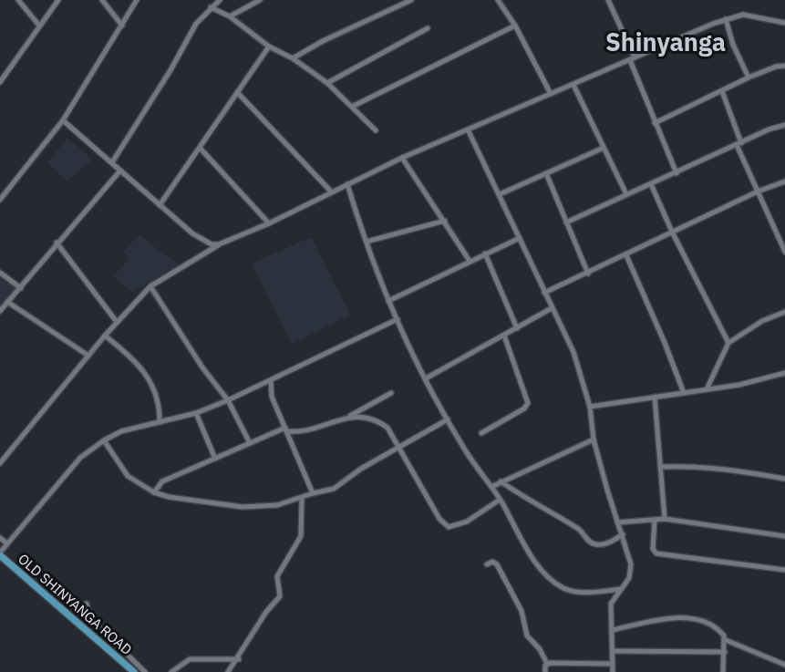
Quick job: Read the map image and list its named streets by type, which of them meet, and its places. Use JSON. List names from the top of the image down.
{
  "streets": {
    "main road": ["OLD SHINYANGA ROAD"]
  },
  "districts": ["Shinyanga"]
}
